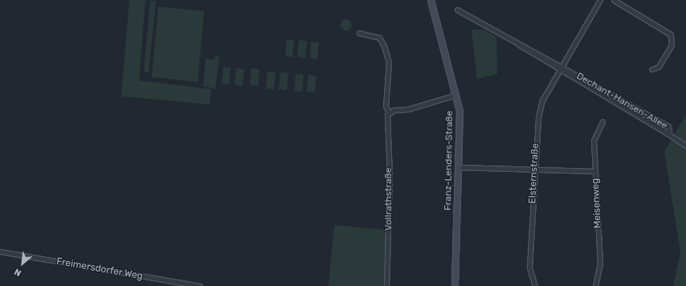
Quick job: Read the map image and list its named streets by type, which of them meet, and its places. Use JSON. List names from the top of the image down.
{
  "streets": {
    "street": [
      "Dechant-Hansen-Allee",
      "Franz-Lenders-Straße",
      "Elsternstraße",
      "Vollrathstraße",
      "Meisenweg",
      "Freimersdorfer Weg"
    ]
  },
  "crossings": [
    ["Dechant-Hansen-Allee", "Elsternstraße"]
  ],
  "north": "bottom left"
}
